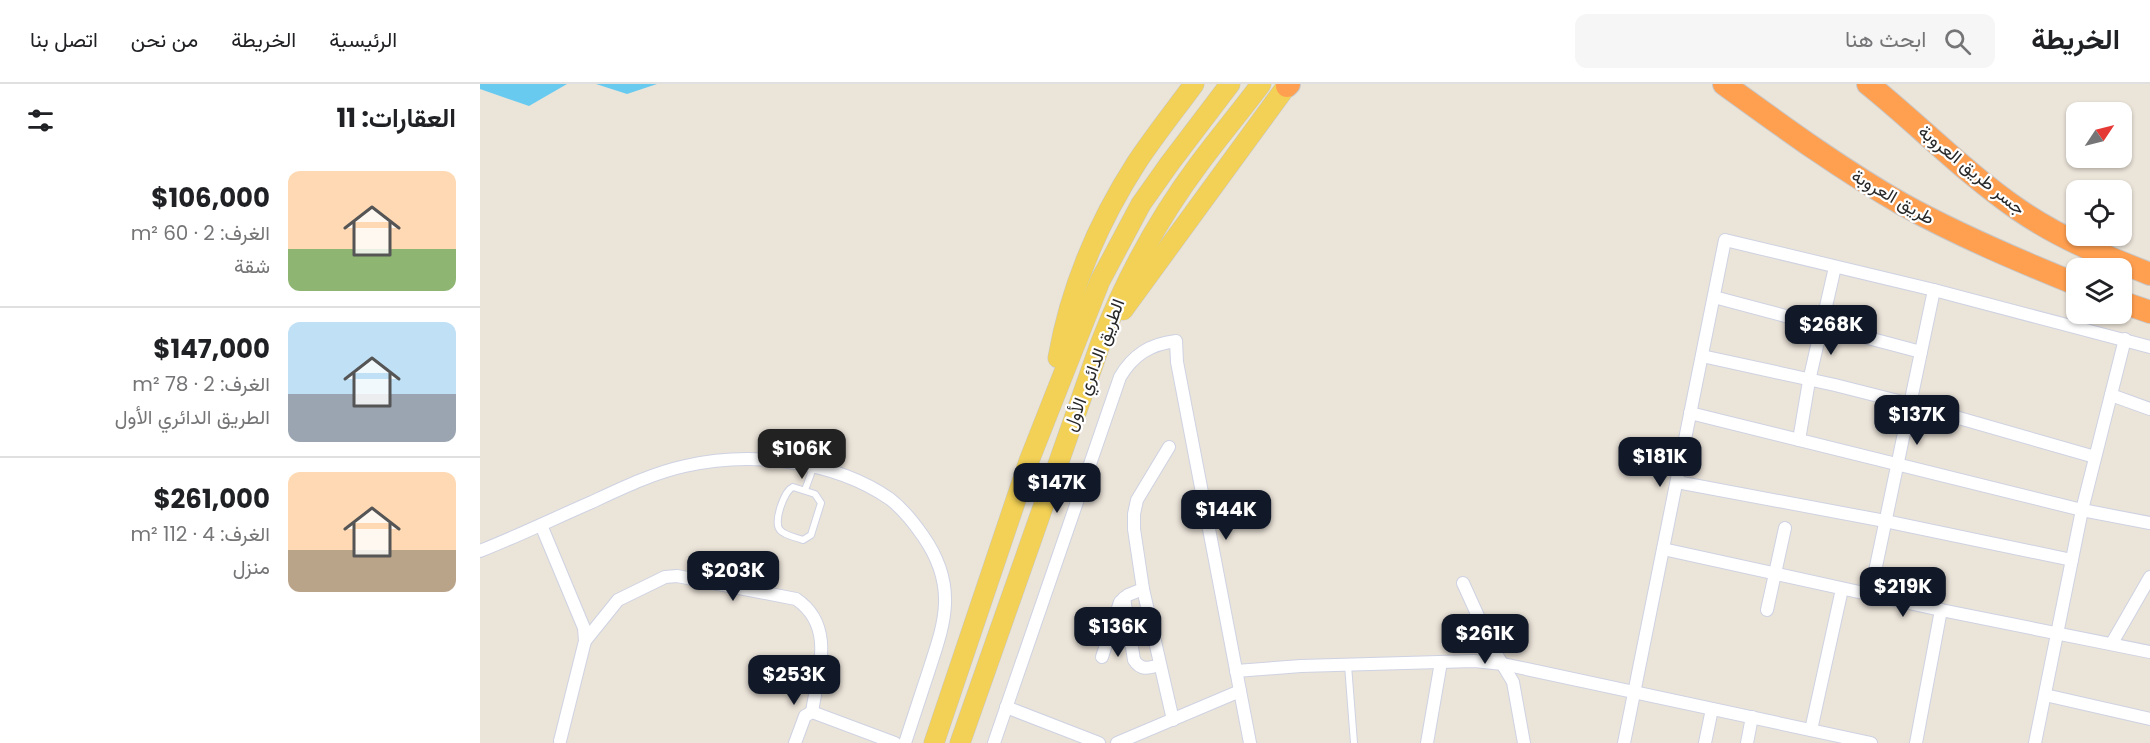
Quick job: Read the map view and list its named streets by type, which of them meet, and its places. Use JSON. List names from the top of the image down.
{
  "streets": {
    "highway": ["جسر طريق العروبة", "طريق العروبة"],
    "main road": ["الطريق الدائري الأول"]
  },
  "north": "top right",
  "page": {
    "header": "الخريطة",
    "search": "ابحث هنا",
    "nav": [
      "الرئيسية",
      "الخريطة",
      "من نحن",
      "اتصل بنا"
    ],
    "heading": "العقارات: 11",
    "list": [
      {
        "name": "$106,000",
        "note": "الغرف: 2 · 60 m² · شقة"
      },
      {
        "name": "$147,000",
        "note": "الغرف: 2 · 78 m² · الطريق الدائري الأول"
      },
      {
        "name": "$261,000",
        "note": "الغرف: 4 · 112 m² · منزل"
      }
    ],
    "price": [
      "$268K",
      "$137K",
      "$106K",
      "$181K",
      "$147K",
      "$144K",
      "$203K",
      "$219K",
      "$136K",
      "$261K",
      "$253K"
    ]
  }
}
